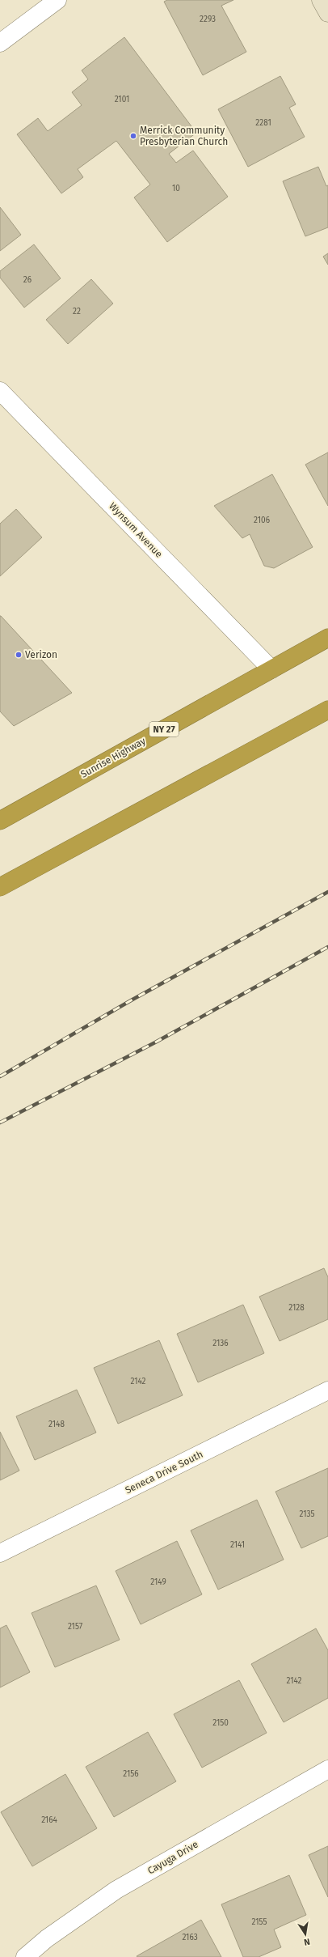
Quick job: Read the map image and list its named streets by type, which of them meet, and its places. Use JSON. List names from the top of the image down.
{
  "streets": {
    "highway": ["NY 27", "Sunrise Highway"],
    "street": ["Wynsum Avenue", "Seneca Drive South", "Cayuga Drive"]
  },
  "crossings": [
    ["Wynsum Avenue", "Sunrise Highway"]
  ],
  "places": ["Merrick Community Presbyterian Church", "Verizon"],
  "house_numbers": [
    "2293",
    "2101",
    "2281",
    "10",
    "26",
    "22",
    "2106",
    "2128",
    "2136",
    "2142",
    "2148",
    "2135",
    "2141",
    "2149",
    "2157",
    "2142",
    "2150",
    "2156",
    "2164",
    "2155",
    "2163"
  ],
  "north": "bottom"
}
